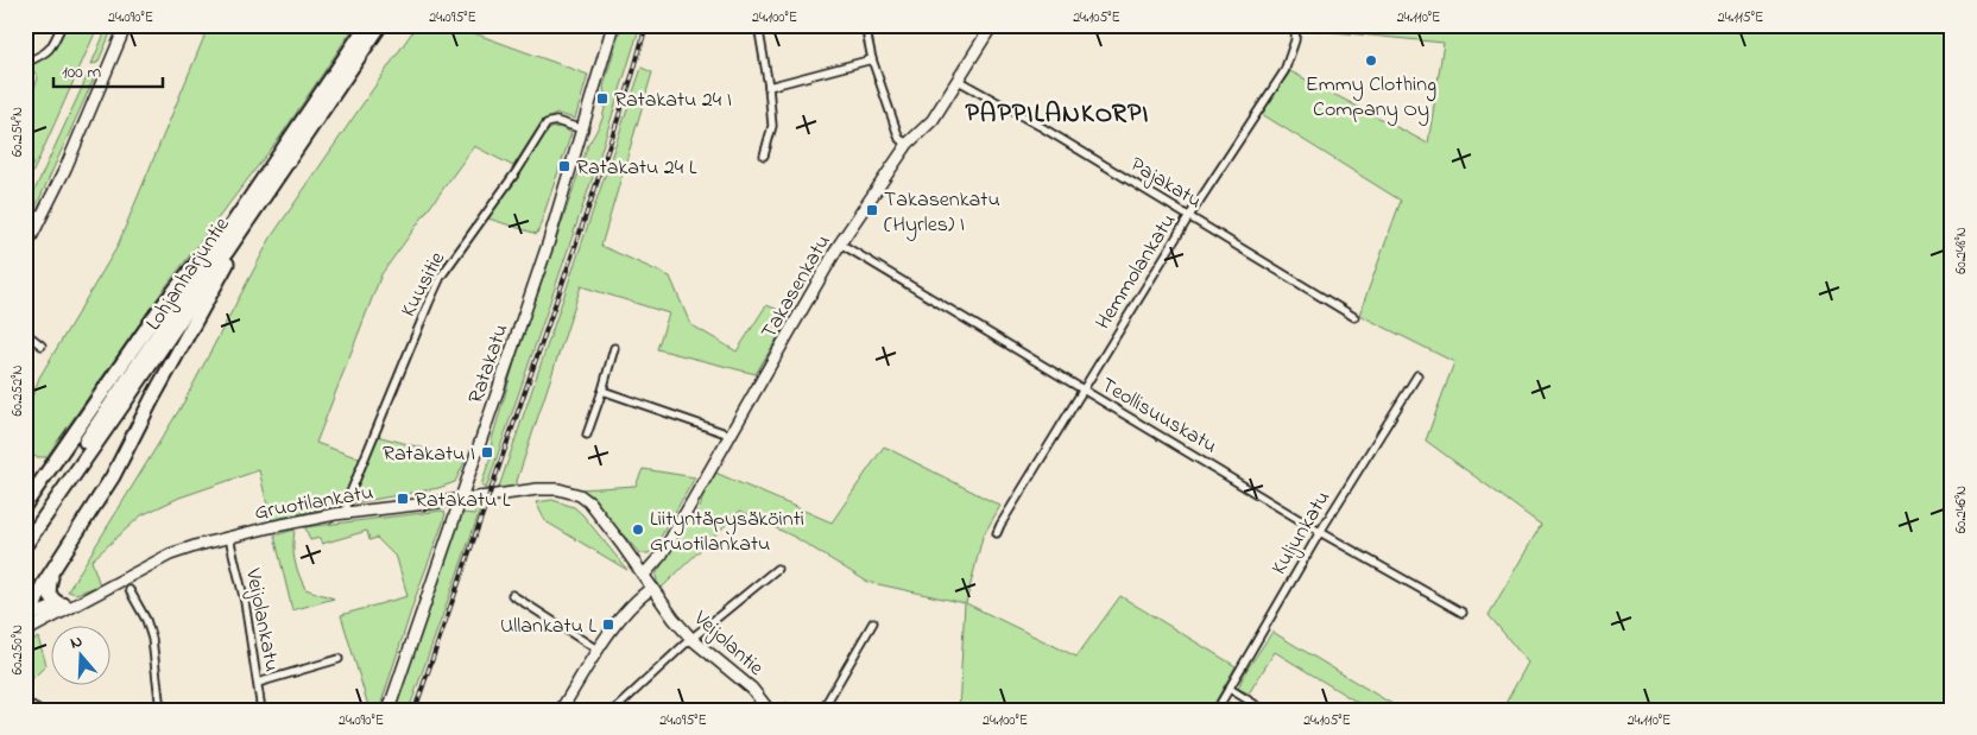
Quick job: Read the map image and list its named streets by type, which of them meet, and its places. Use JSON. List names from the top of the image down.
{
  "streets": {
    "highway": ["Lohjanharjuntie"],
    "street": [
      "Pajakatu",
      "Hemmolankatu",
      "Kuusitie",
      "Takasenkatu",
      "Ratakatu",
      "Teollisuuskatu",
      "Gruotilankatu",
      "Kuljunkatu",
      "Veijolankatu",
      "Veijolantie"
    ]
  },
  "crossings": [
    ["Pajakatu", "Hemmolankatu"],
    ["Pajakatu", "Takasenkatu"],
    ["Hemmolankatu", "Teollisuuskatu"],
    ["Kuusitie", "Ratakatu"],
    ["Kuusitie", "Gruotilankatu"],
    ["Takasenkatu", "Teollisuuskatu"],
    ["Takasenkatu", "Gruotilankatu"],
    ["Takasenkatu", "Veijolantie"],
    ["Ratakatu", "Gruotilankatu"],
    ["Teollisuuskatu", "Kuljunkatu"],
    ["Gruotilankatu", "Veijolankatu"],
    ["Gruotilankatu", "Veijolantie"]
  ],
  "districts": ["PAPPILANKORPI"],
  "places": {
    "other": ["Emmy Clothing Company Oy", "Liityntäpysäköinti Gruotilankatu"],
    "transit": [
      "Ratakatu 24 I",
      "Ratakatu 24 L",
      "Takasenkatu (Hyrles) I",
      "Ratakatu I",
      "Ratakatu L",
      "Ullankatu L"
    ]
  },
  "scale_bar": "100 m",
  "north": "top",
  "coordinates": [
    "24.090°E",
    "24.095°E",
    "24.100°E",
    "24.105°E",
    "24.110°E",
    "24.115°E",
    "60.254°N",
    "60.248°N",
    "60.252°N",
    "60.246°N",
    "60.250°N"
  ]
}
